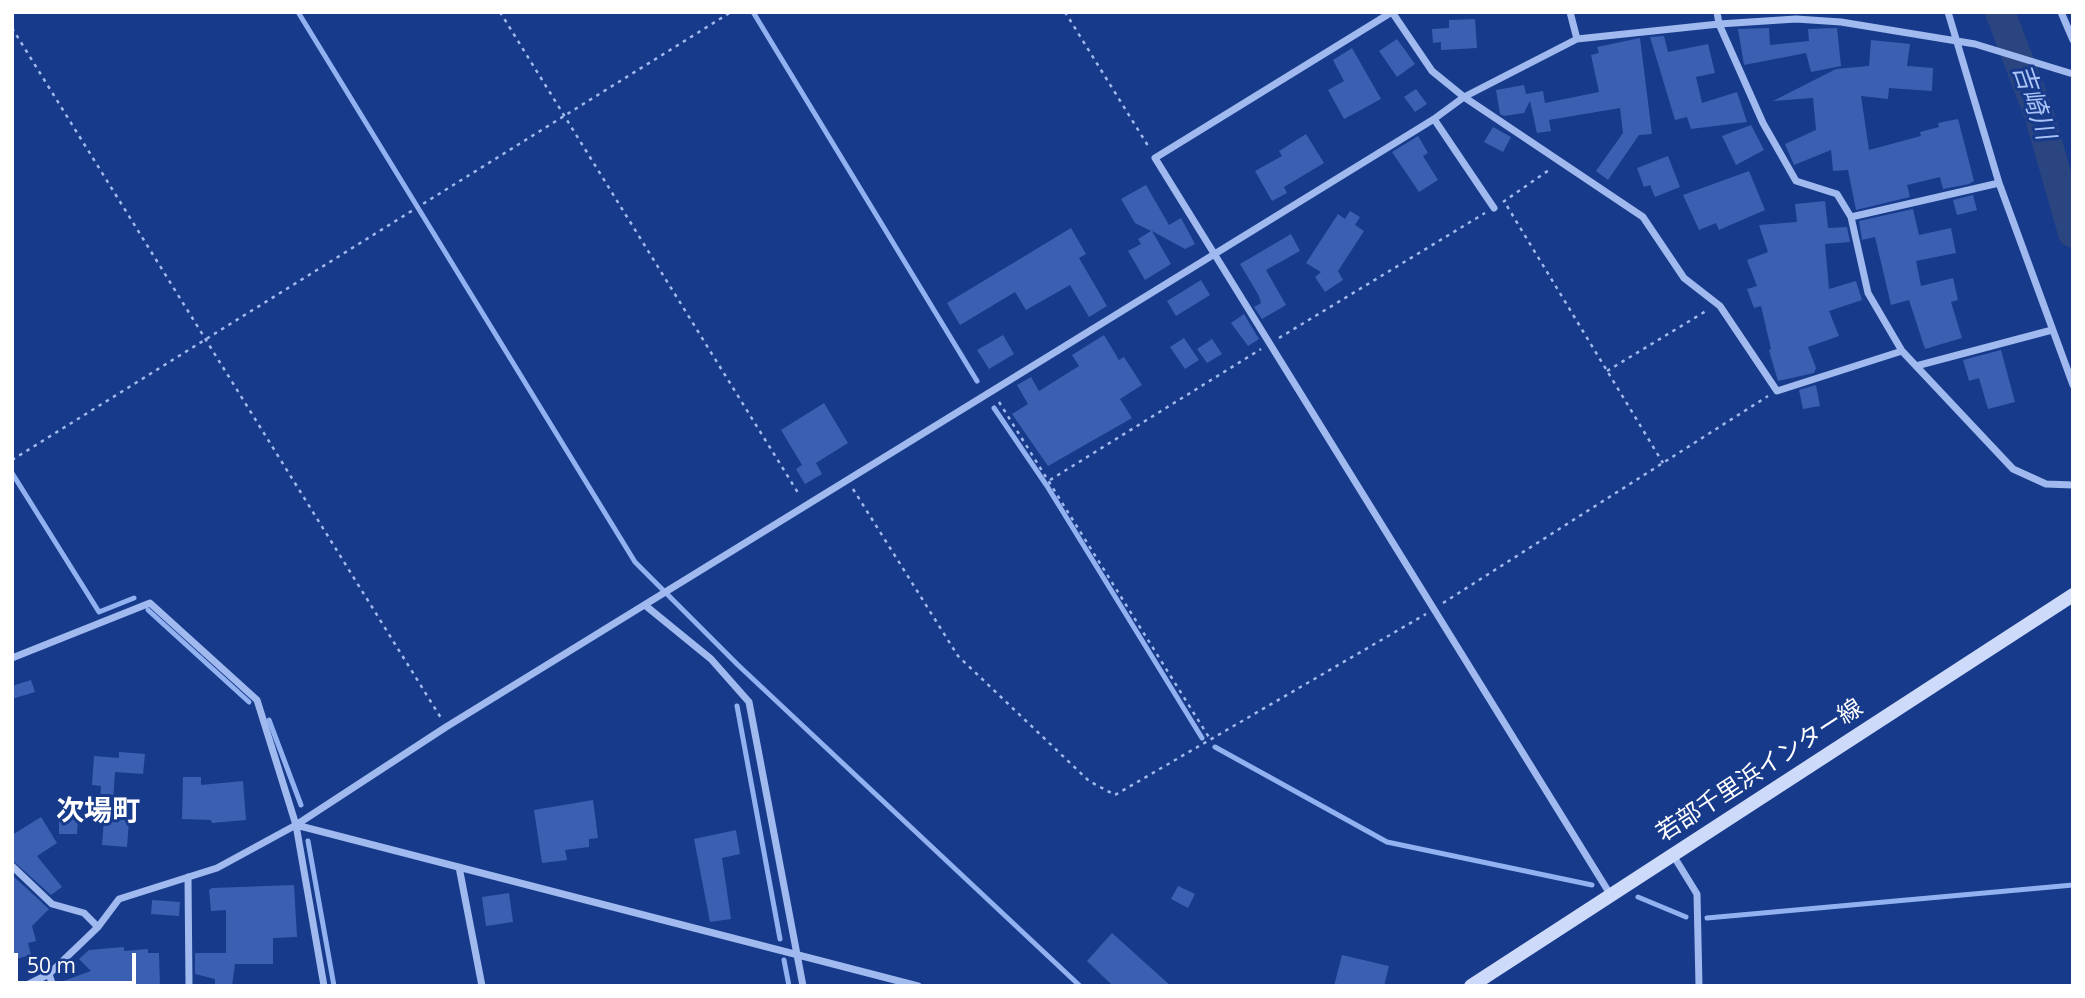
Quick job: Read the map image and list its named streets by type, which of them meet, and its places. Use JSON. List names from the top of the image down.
{
  "streets": {
    "main road": ["若部千里浜インター線"]
  },
  "districts": ["次場町"],
  "water": ["吉崎川"],
  "scale_bar": "50 m"
}
